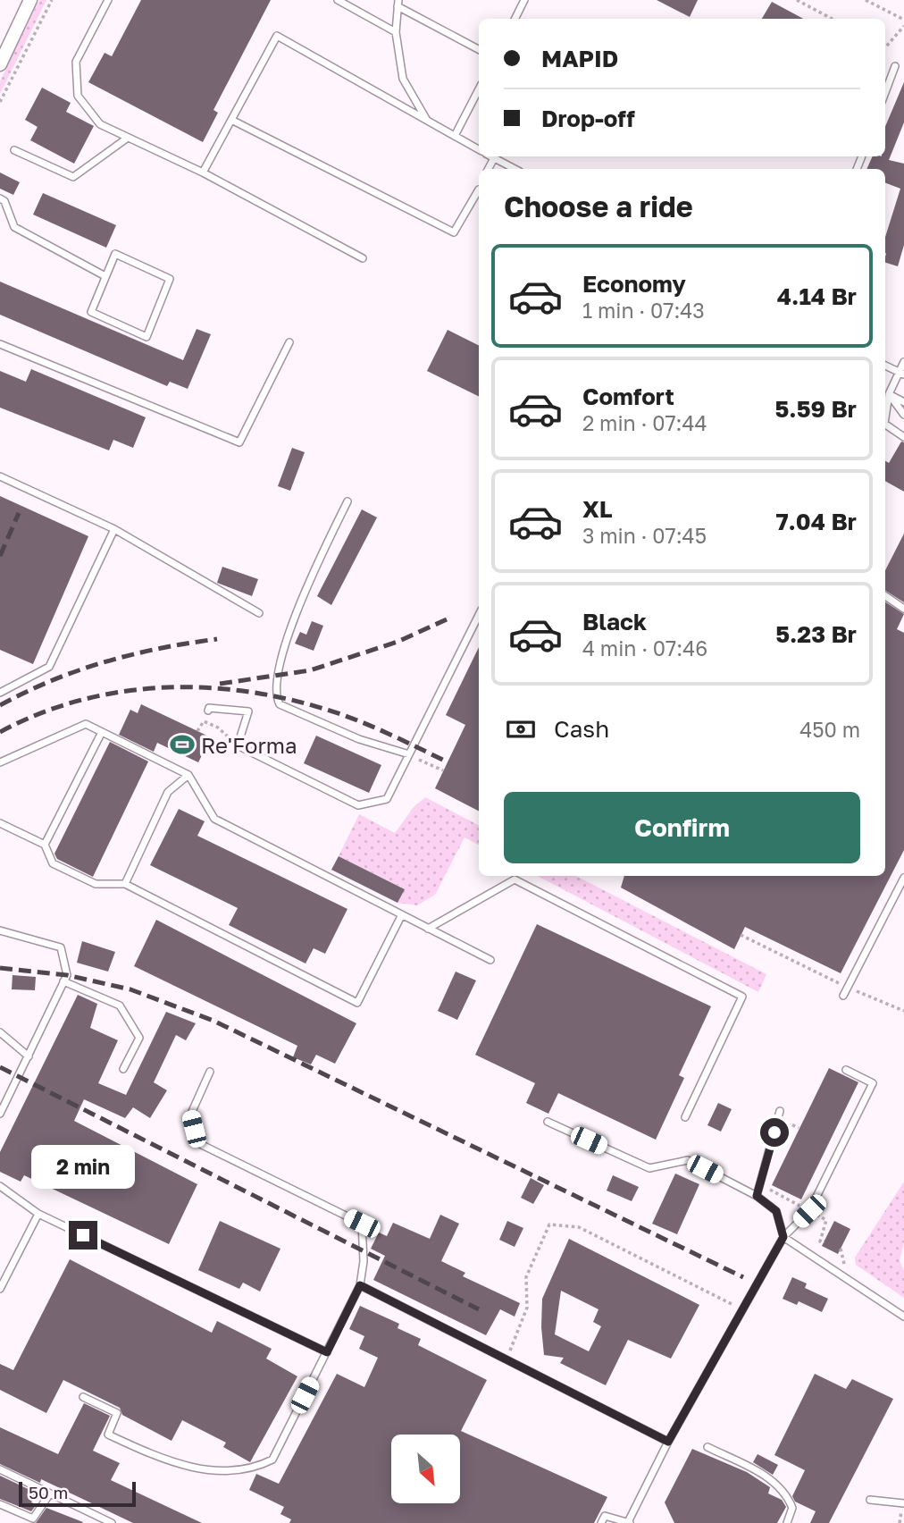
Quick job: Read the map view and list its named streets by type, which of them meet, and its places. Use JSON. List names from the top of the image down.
{
  "places": {
    "sports": ["Re'Forma"]
  },
  "scale_bar": "50 m",
  "north": "bottom right",
  "page": {
    "banner": ["MAPID", "Drop-off"],
    "heading": "Choose a ride",
    "list": [
      {
        "name": "Economy",
        "note": "1 min · 07:43",
        "value": "4.14 Br"
      },
      {
        "name": "Comfort",
        "note": "2 min · 07:44",
        "value": "5.59 Br"
      },
      {
        "name": "XL",
        "note": "3 min · 07:45",
        "value": "7.04 Br"
      },
      {
        "name": "Black",
        "note": "4 min · 07:46",
        "value": "5.23 Br"
      }
    ],
    "pay": ["Cash", "450 m"],
    "buttons": "Confirm",
    "bubble": "2 min",
    "scale": "50 m"
  }
}
